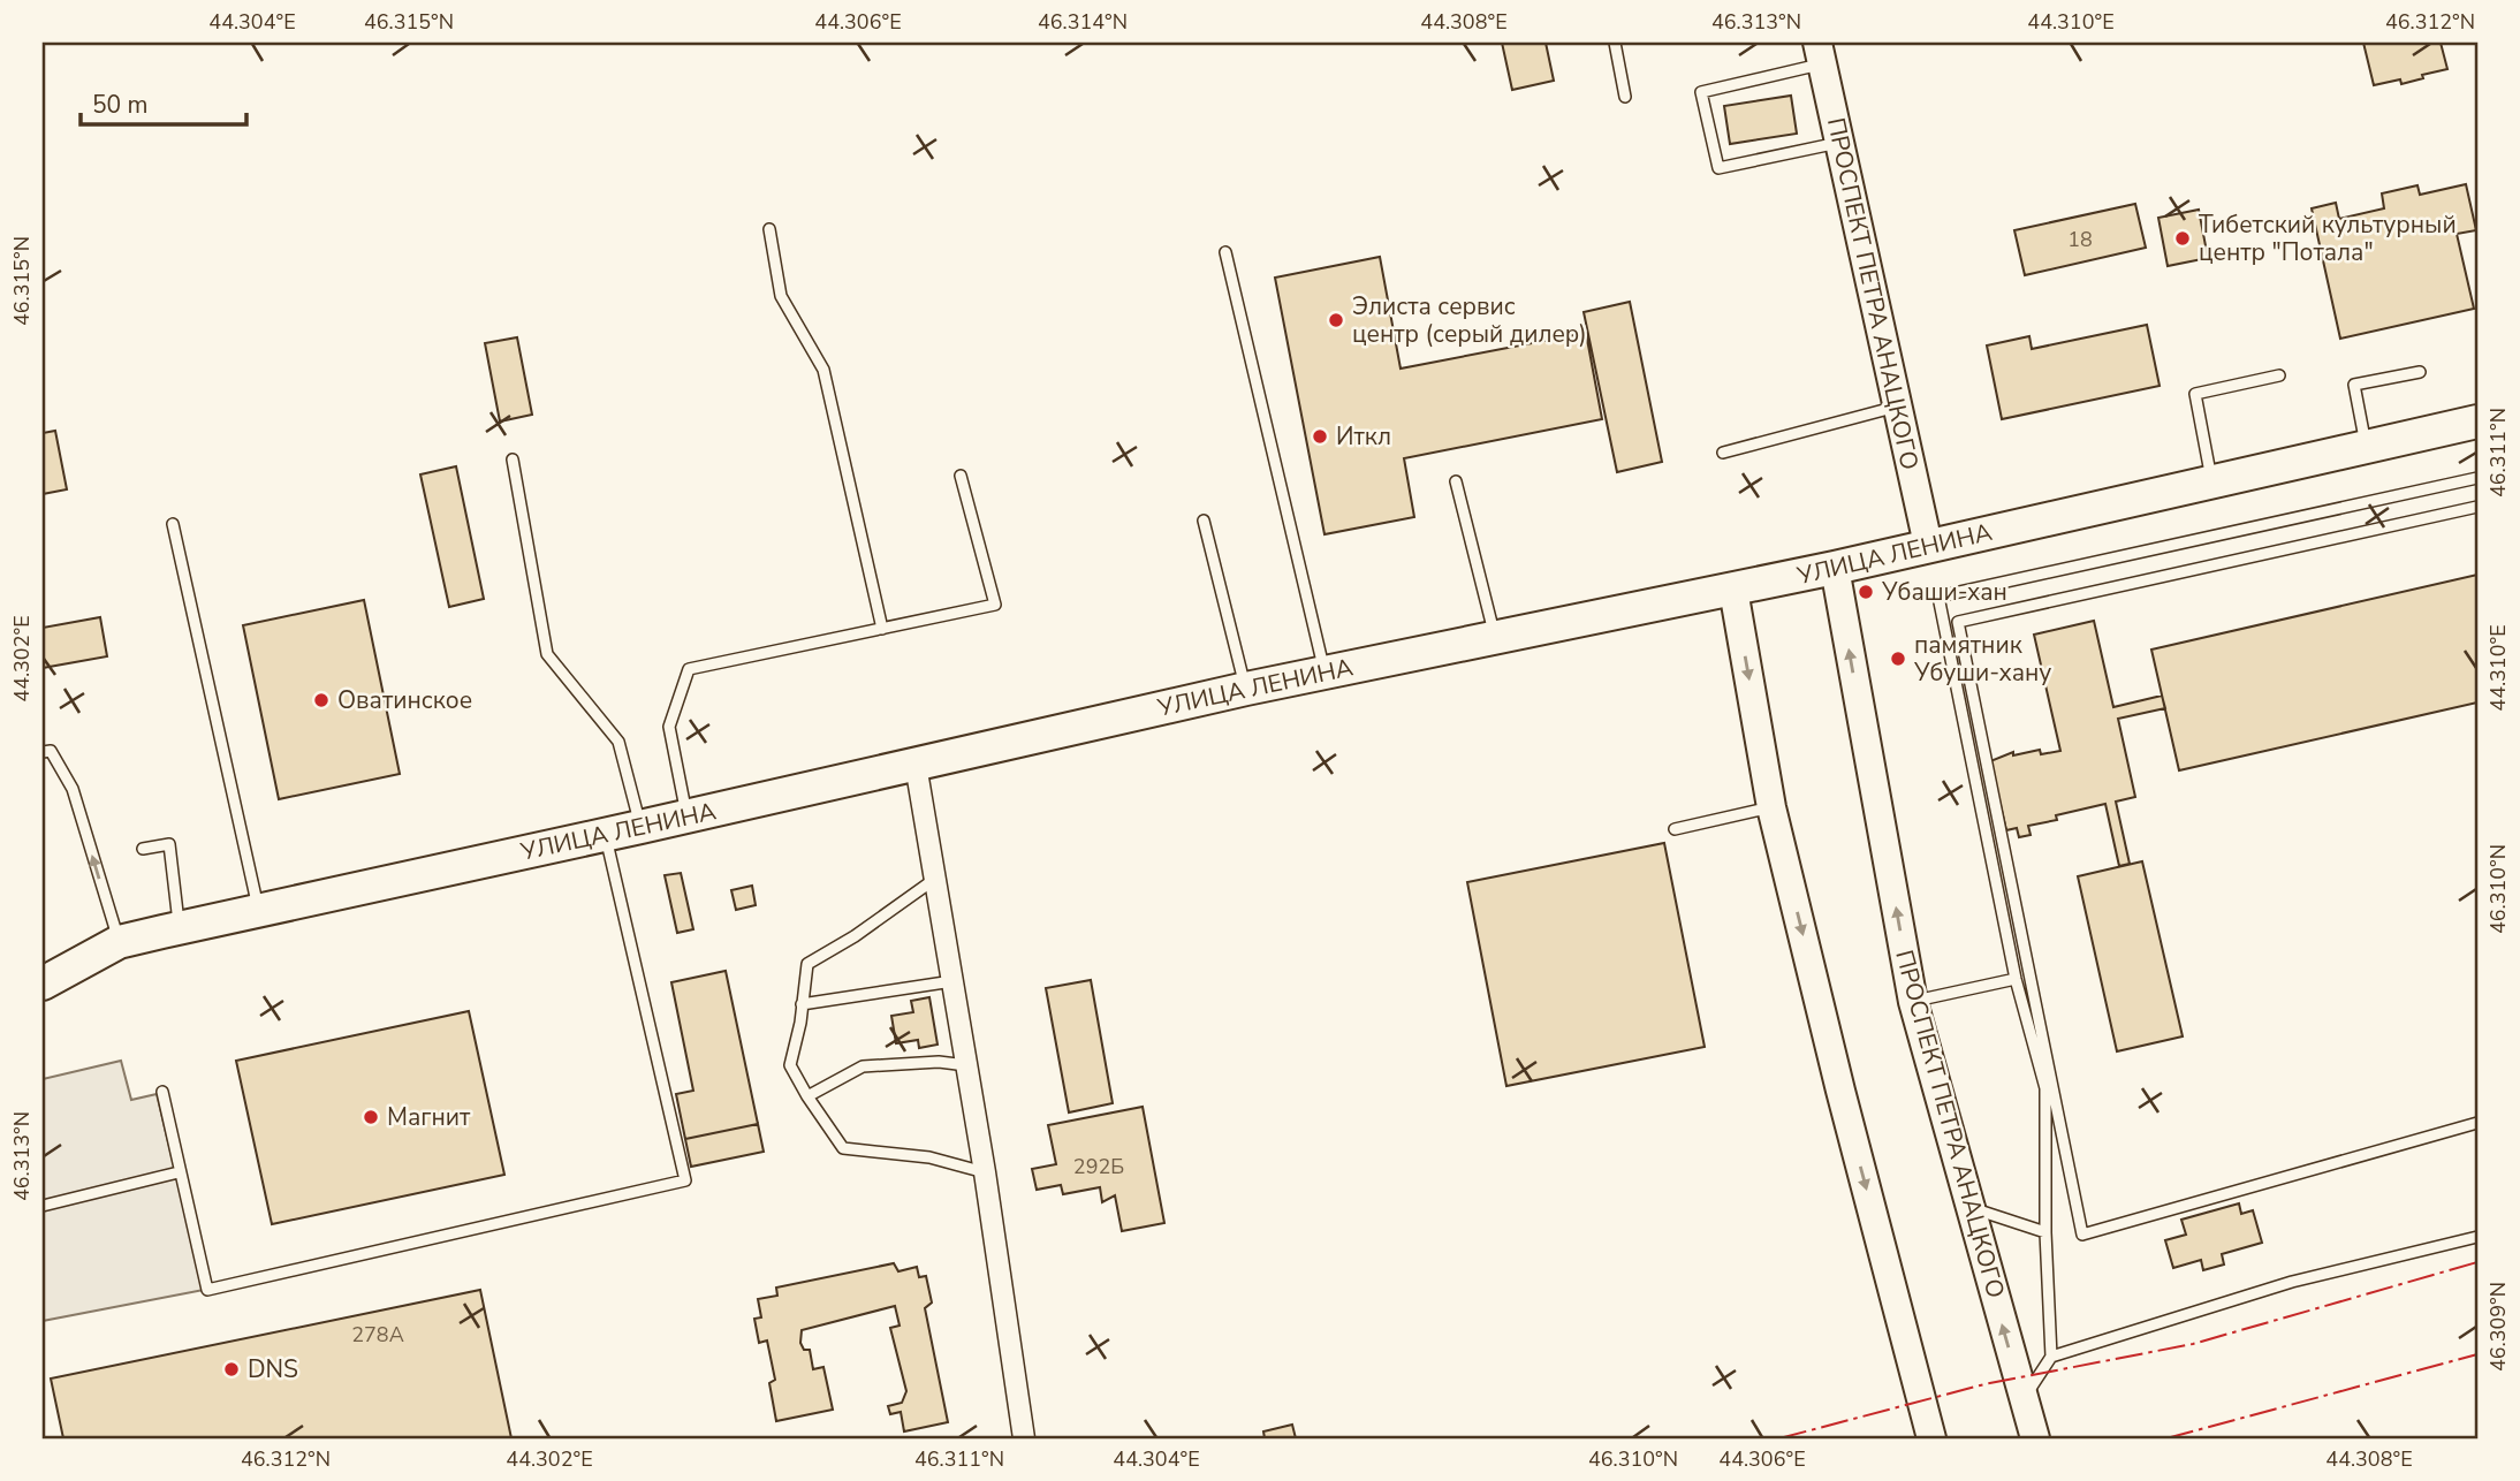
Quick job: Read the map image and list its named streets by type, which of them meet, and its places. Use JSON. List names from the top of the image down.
{
  "streets": {
    "main road": ["ПРОСПЕКТ ПЕТРА АНАЦКОГО", "УЛИЦА ЛЕНИНА"]
  },
  "crossings": [
    ["ПРОСПЕКТ ПЕТРА АНАЦКОГО", "УЛИЦА ЛЕНИНА"]
  ],
  "places": [
    "Тибетский культурный центр \"Потала\"",
    "Элиста сервис центр (серый дилер)",
    "Иткл",
    "Убаши-хан",
    "памятник Убуши-хану",
    "Оватинское",
    "Магнит",
    "DNS"
  ],
  "house_numbers": ["18", "292Б", "278А"],
  "scale_bar": "50 m",
  "coordinates": [
    "44.304°E",
    "46.315°N",
    "44.306°E",
    "46.314°N",
    "44.308°E",
    "46.313°N",
    "44.310°E",
    "46.312°N",
    "46.311°N",
    "44.302°E",
    "46.310°N",
    "46.309°N"
  ]
}
